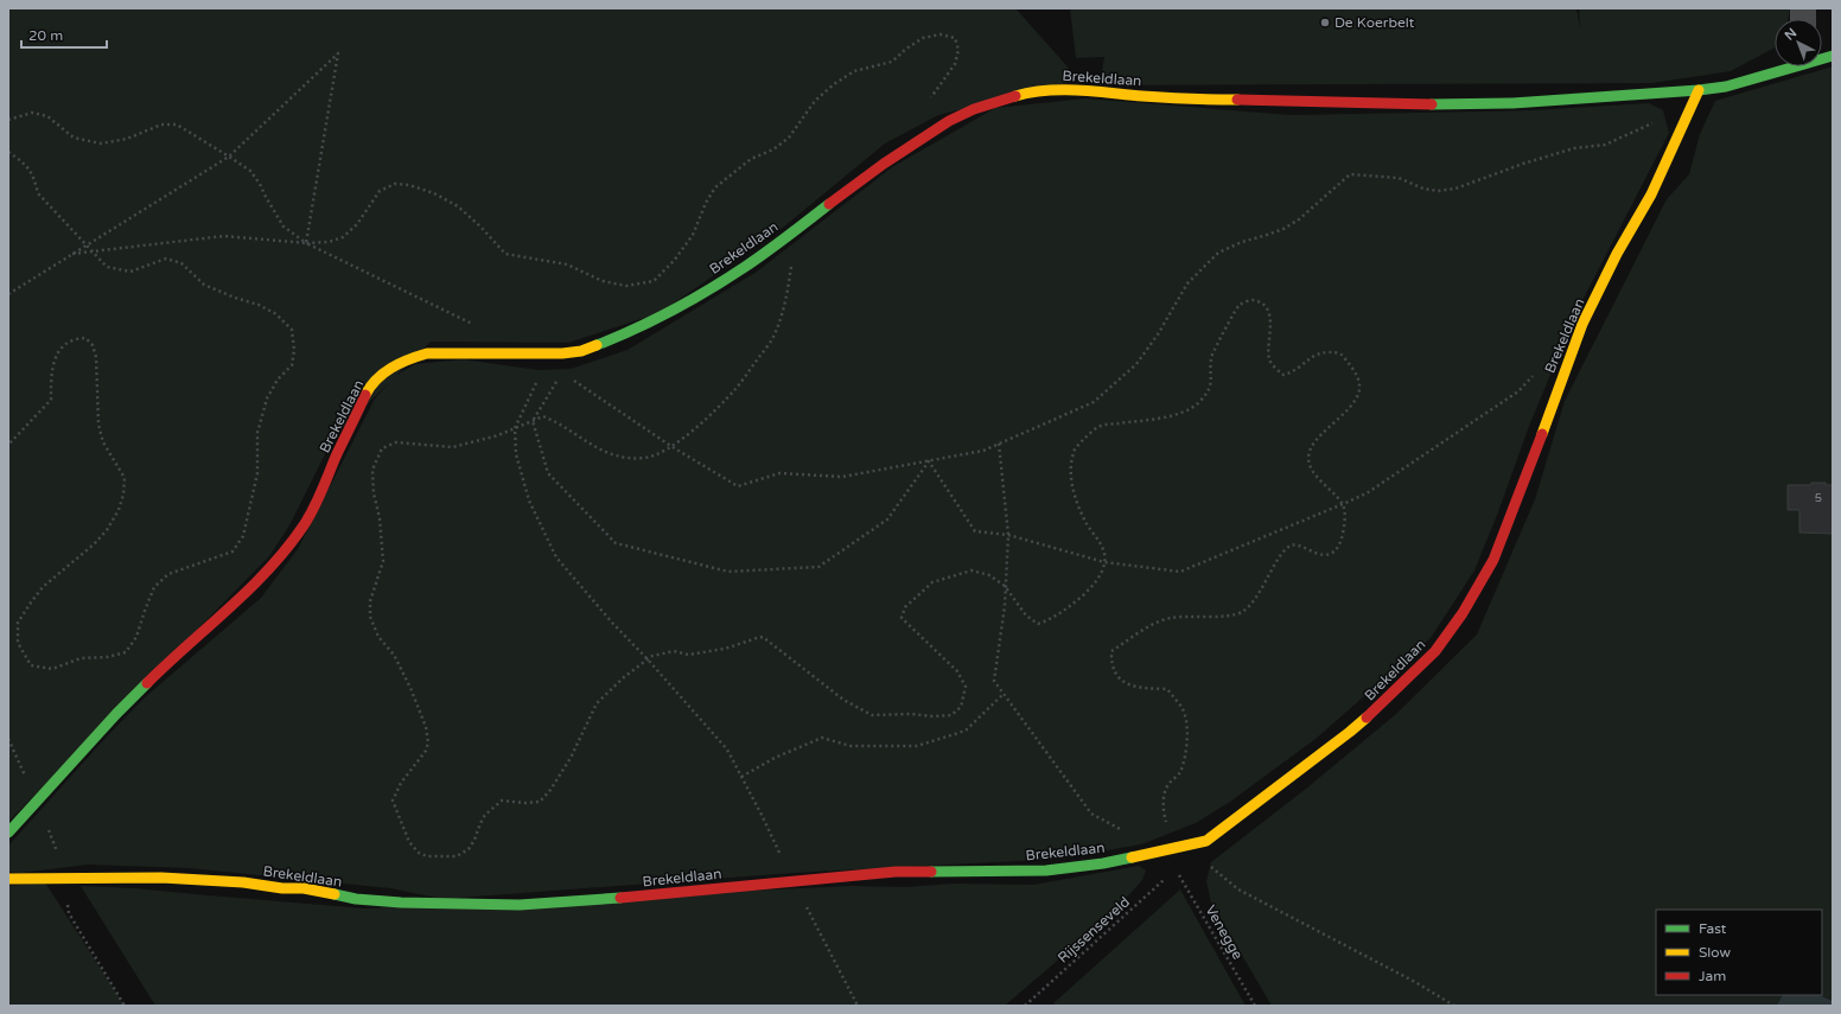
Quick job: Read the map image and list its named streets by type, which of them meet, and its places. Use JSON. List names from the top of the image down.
{
  "streets": {
    "street": ["Brekeldlaan"],
    "path": ["Rijssenseveld", "Venegge"]
  },
  "crossings": [
    ["Brekeldlaan", "Venegge"],
    ["Rijssenseveld", "Venegge"]
  ],
  "places": ["De Koerbelt"],
  "house_numbers": ["5"],
  "legend": ["Fast", "Slow", "Jam"],
  "scale_bar": "20 m",
  "north": "top left"
}
